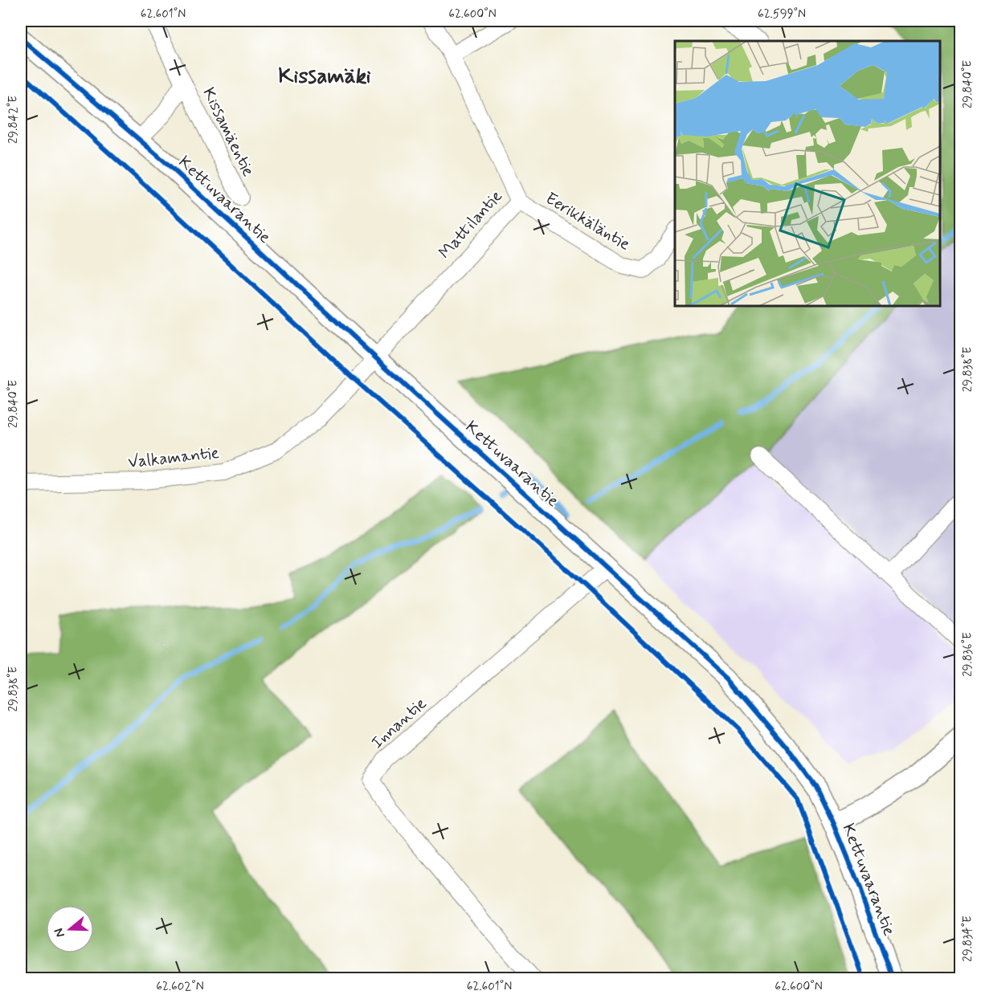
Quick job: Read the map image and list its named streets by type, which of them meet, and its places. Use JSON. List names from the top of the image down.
{
  "streets": {
    "street": [
      "Kissamäentie",
      "Kettuvaarantie",
      "Eerikkäläntie",
      "Mattilantie",
      "Valkamantie",
      "Innantie"
    ]
  },
  "crossings": [
    ["Kissamäentie", "Kettuvaarantie"],
    ["Kettuvaarantie", "Mattilantie"],
    ["Kettuvaarantie", "Valkamantie"],
    ["Kettuvaarantie", "Innantie"],
    ["Eerikkäläntie", "Mattilantie"],
    ["Mattilantie", "Valkamantie"]
  ],
  "districts": ["Kissamäki"],
  "north": "left",
  "coordinates": [
    "62.601°N",
    "62.600°N",
    "62.599°N",
    "29.840°E",
    "29.842°E",
    "29.838°E",
    "29.836°E",
    "29.834°E",
    "62.602°N"
  ]
}
